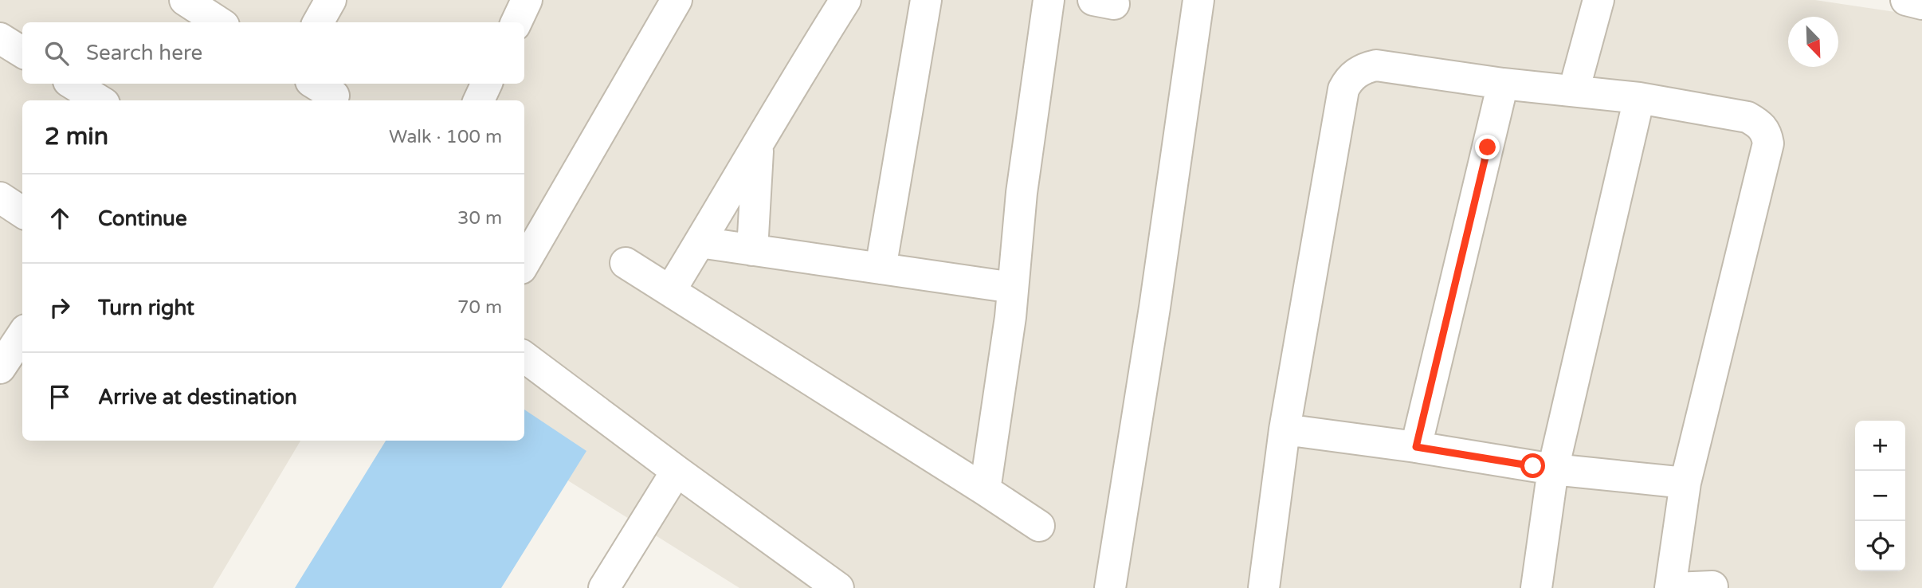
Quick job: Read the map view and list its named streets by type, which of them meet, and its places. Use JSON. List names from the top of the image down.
{
  "north": "bottom right",
  "page": {
    "search": "Search here",
    "heading": ["2 min", "Walk · 100 m"],
    "list": [
      ["Continue", "30 m"],
      ["Turn right", "70 m"],
      "Arrive at destination"
    ],
    "map_buttons": ["+", "−"]
  }
}
